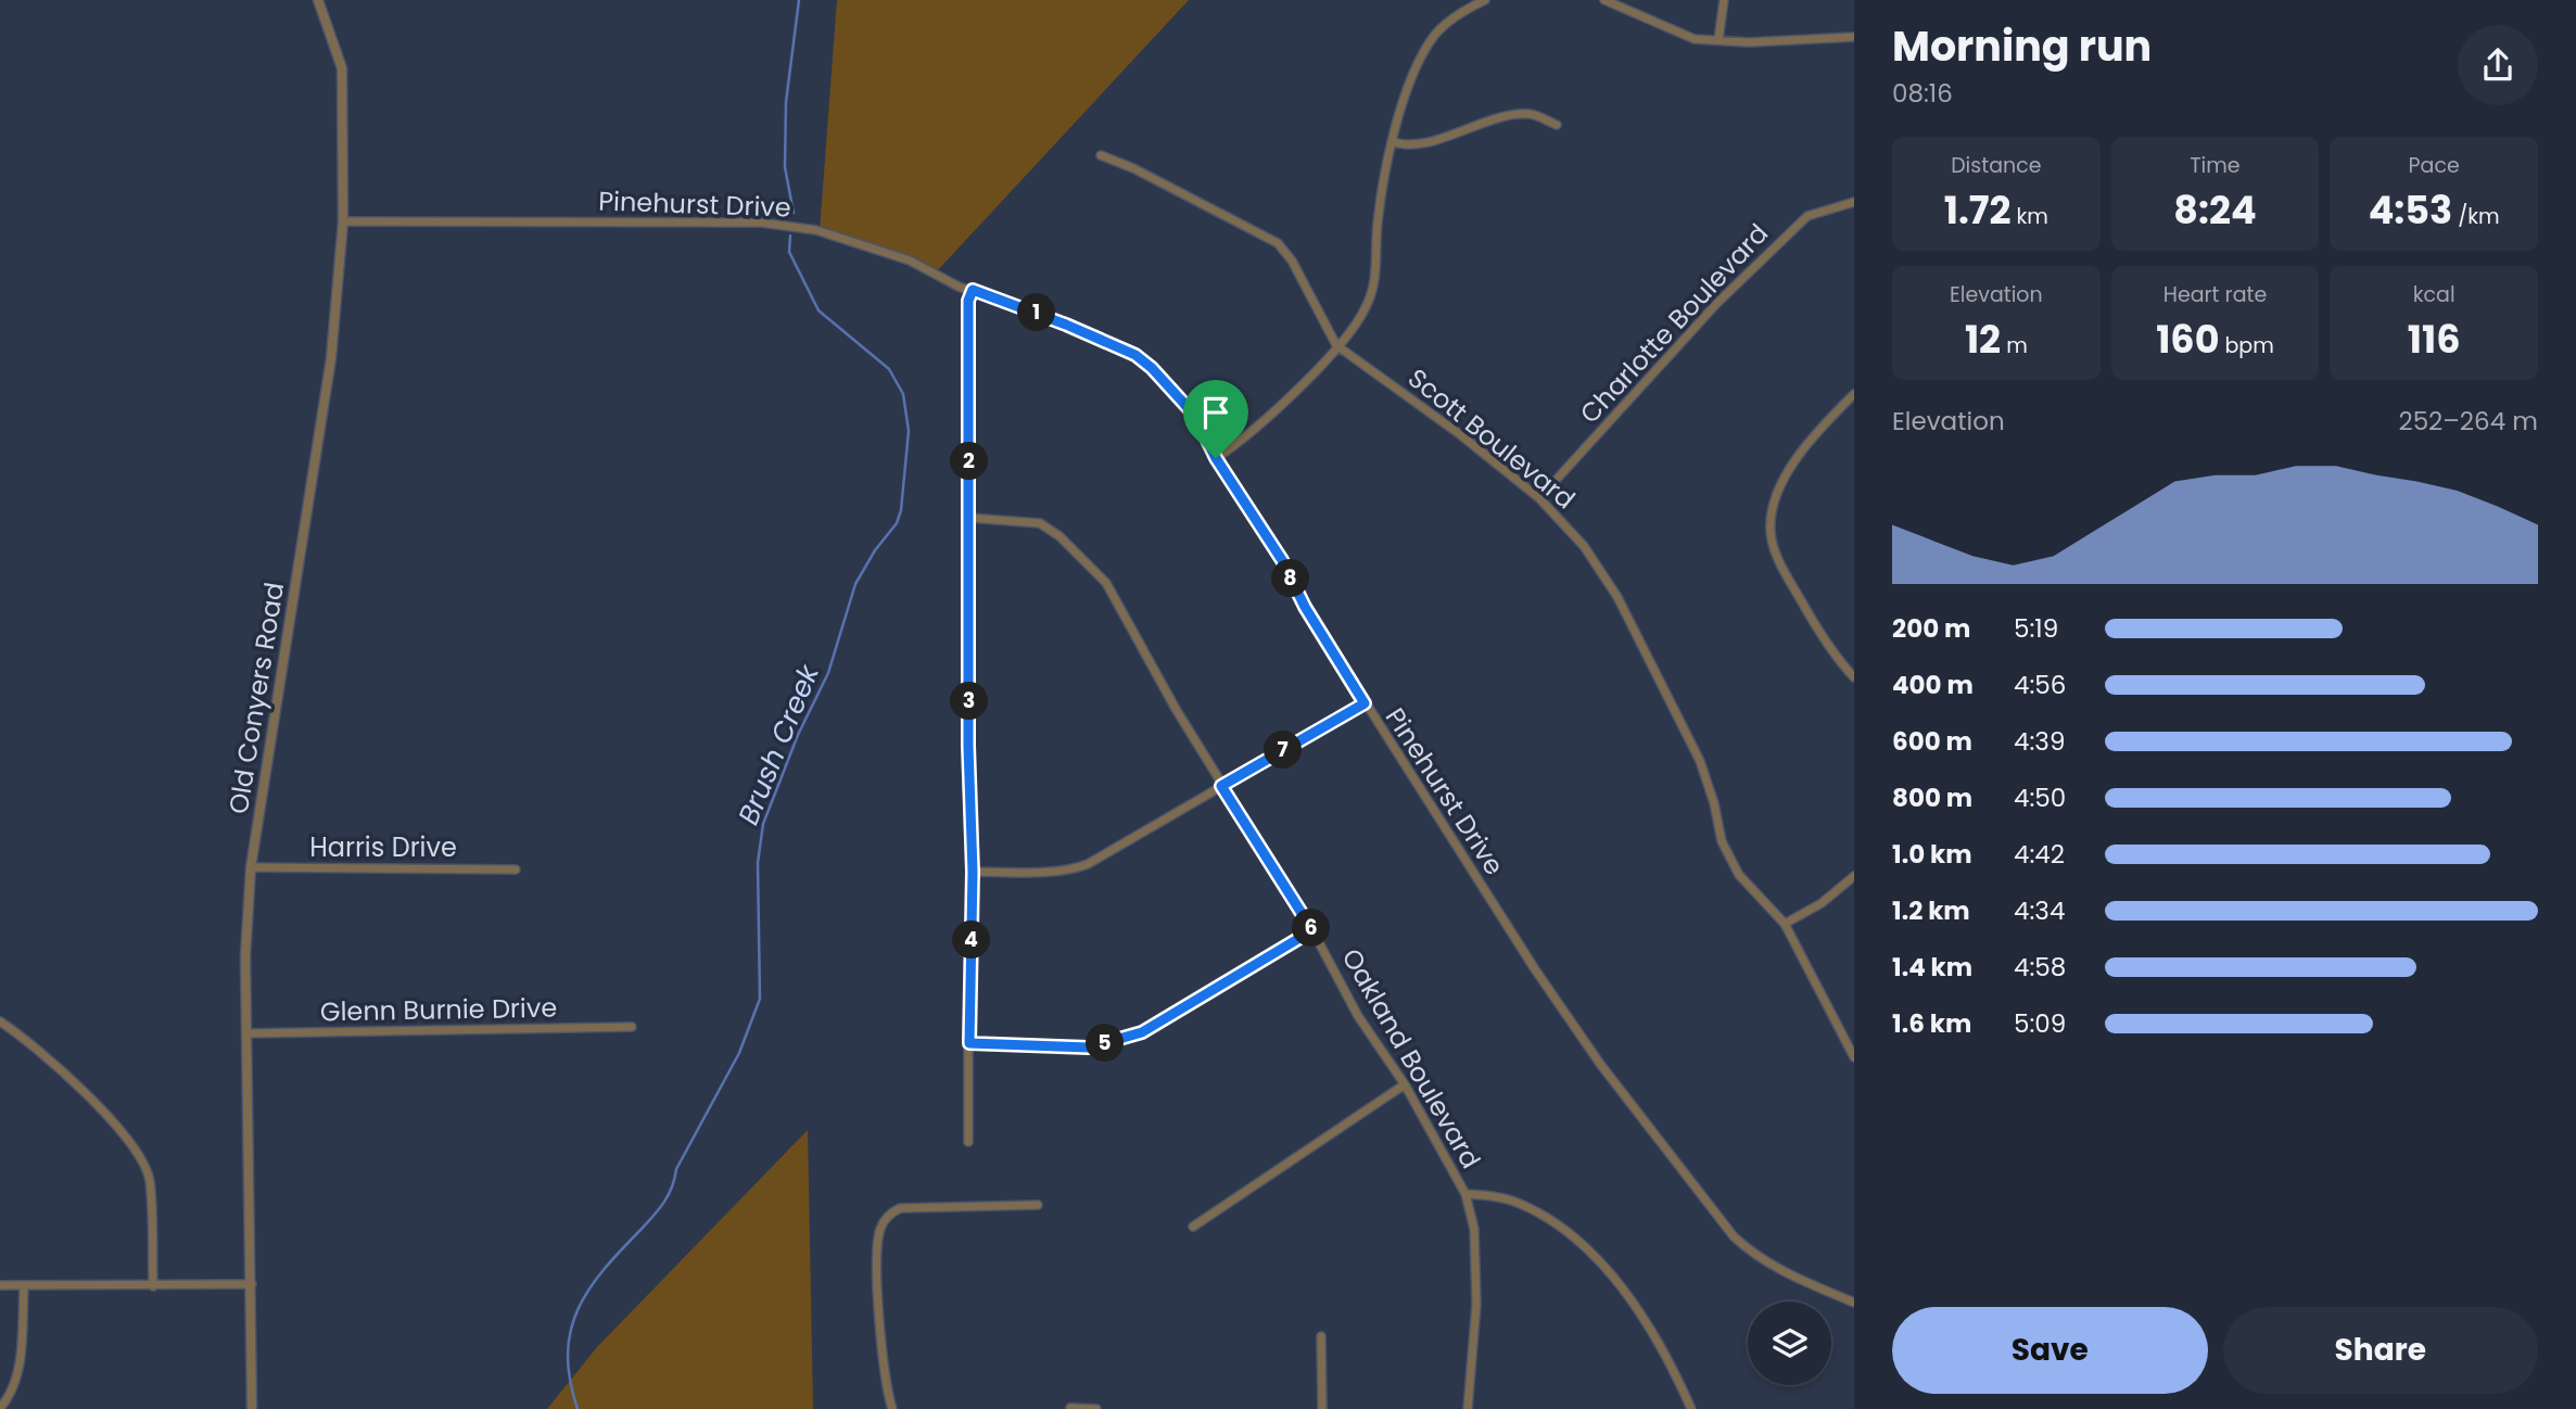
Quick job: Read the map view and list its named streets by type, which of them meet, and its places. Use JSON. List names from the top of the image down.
{
  "streets": {
    "street": [
      "Pinehurst Drive",
      "Charlotte Boulevard",
      "Scott Boulevard",
      "Old Conyers Road",
      "Harris Drive",
      "Glenn Burnie Drive",
      "Oakland Boulevard"
    ]
  },
  "crossings": [
    ["Pinehurst Drive", "Old Conyers Road"],
    ["Charlotte Boulevard", "Scott Boulevard"],
    ["Old Conyers Road", "Harris Drive"],
    ["Old Conyers Road", "Glenn Burnie Drive"]
  ],
  "water": ["Brush Creek"],
  "page": {
    "heading": ["Morning run", "08:16"],
    "stats": [
      ["Distance", "1.72 km"],
      ["Time", "8:24"],
      ["Pace", "4:53 /km"],
      ["Elevation", "12 m"],
      ["Heart rate", "160 bpm"],
      ["kcal", "116"]
    ],
    "pins": [
      "1",
      "2",
      "8",
      "3",
      "7",
      "6",
      "4",
      "5"
    ],
    "chart": ["Elevation", "252–264 m"],
    "list": [
      {
        "name": "200 m",
        "note": "5:19"
      },
      {
        "name": "400 m",
        "note": "4:56"
      },
      {
        "name": "600 m",
        "note": "4:39"
      },
      {
        "name": "800 m",
        "note": "4:50"
      },
      {
        "name": "1.0 km",
        "note": "4:42"
      },
      {
        "name": "1.2 km",
        "note": "4:34"
      },
      {
        "name": "1.4 km",
        "note": "4:58"
      },
      {
        "name": "1.6 km",
        "note": "5:09"
      }
    ],
    "buttons": ["Save", "Share"]
  }
}
